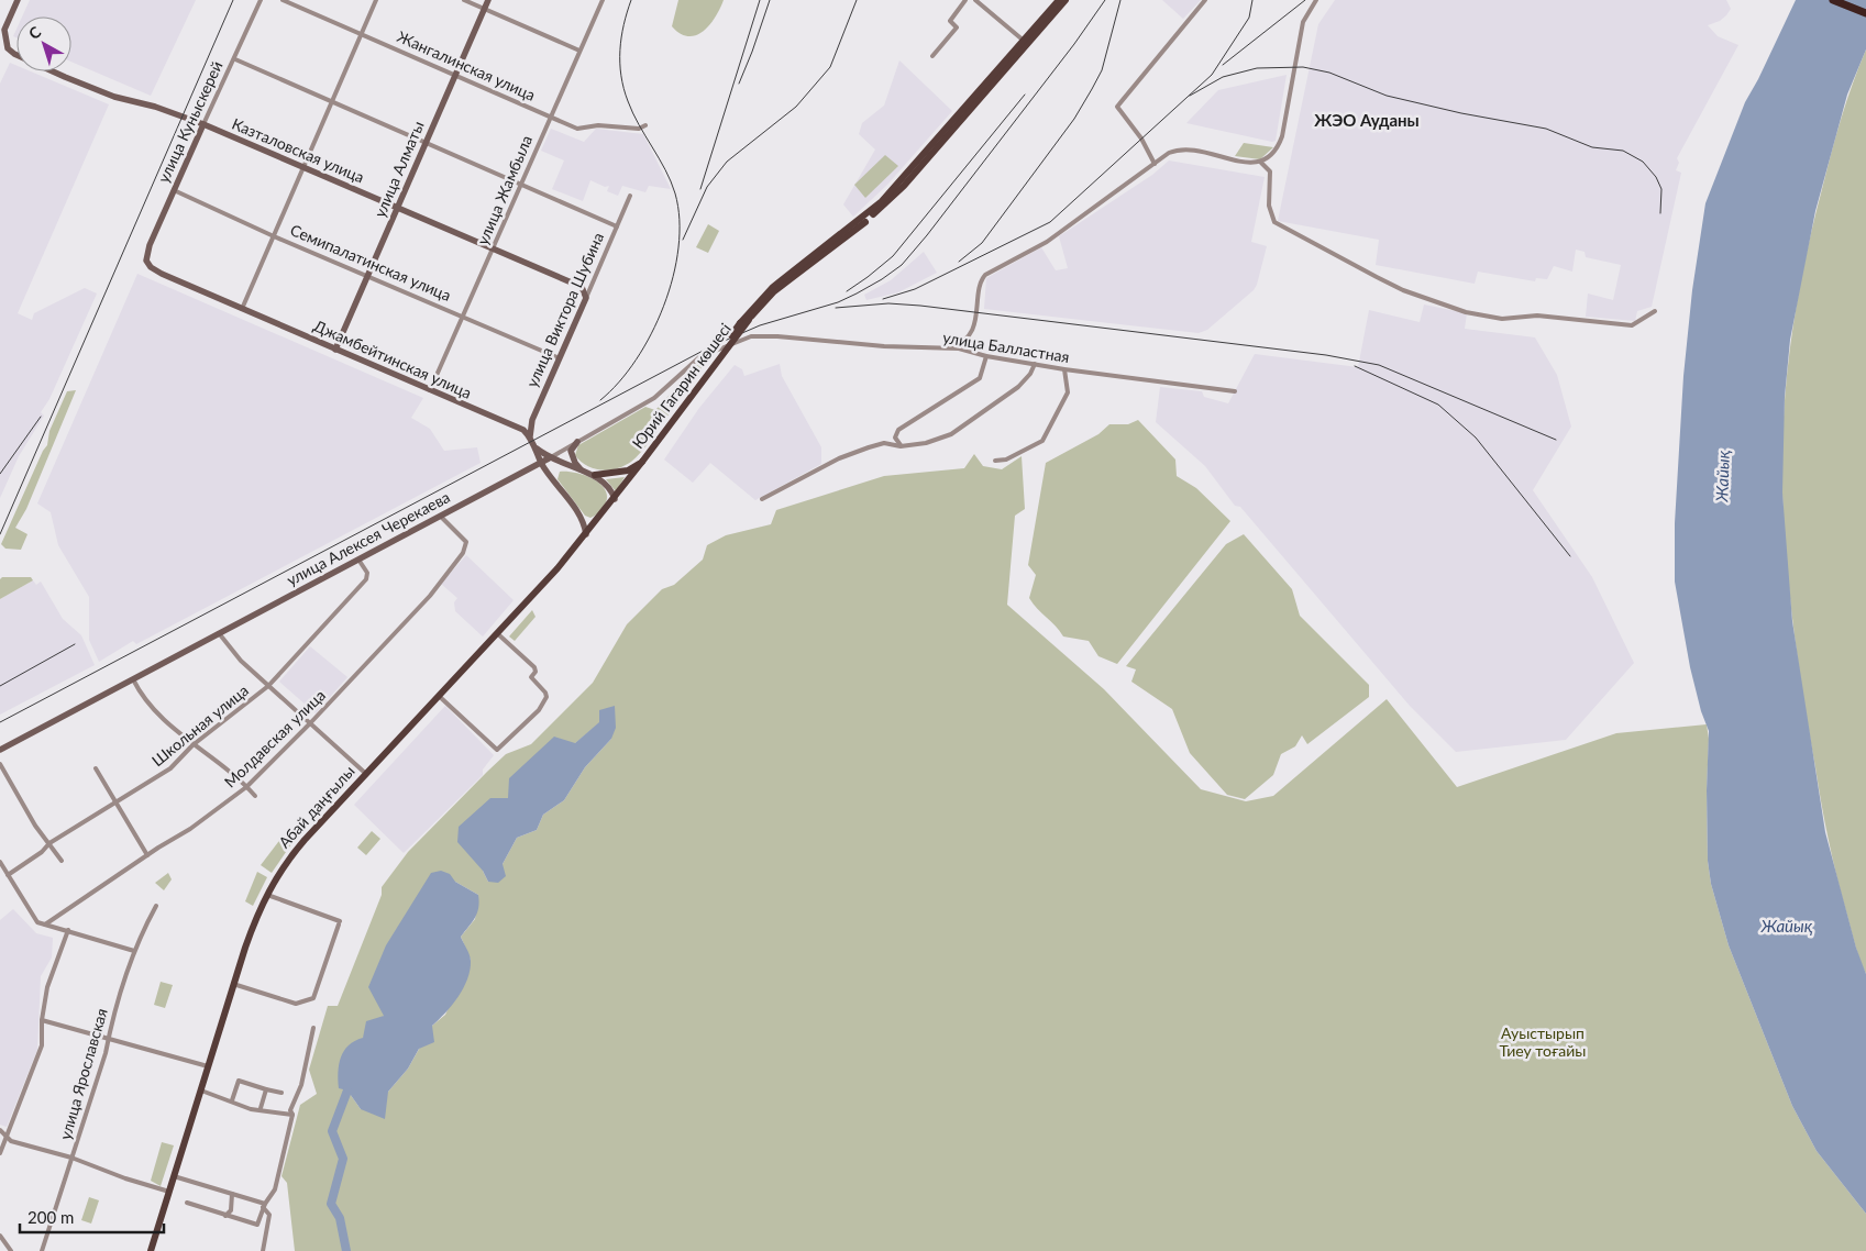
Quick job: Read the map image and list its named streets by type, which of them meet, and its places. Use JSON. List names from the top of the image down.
{
  "streets": {
    "main road": ["Юрий Гагарин көшесі", "Абай даңғылы"],
    "street": [
      "Жангалинская улица",
      "улица Куныскерей",
      "Казталовская улица",
      "улица Алматы",
      "улица Жамбыла",
      "Семипалатинская улица",
      "улица Виктора Шубина",
      "улица Балластная",
      "Джамбейтинская улица",
      "улица Алексея Черекаева",
      "Школьная улица",
      "Молдавская улица",
      "улица Ярославская"
    ]
  },
  "crossings": [
    ["Жангалинская улица", "улица Алматы"],
    ["Жангалинская улица", "улица Жамбыла"],
    ["улица Куныскерей", "Казталовская улица"],
    ["улица Куныскерей", "Семипалатинская улица"],
    ["улица Куныскерей", "Джамбейтинская улица"],
    ["Казталовская улица", "улица Алматы"],
    ["Казталовская улица", "улица Жамбыла"],
    ["Казталовская улица", "улица Виктора Шубина"],
    ["улица Алматы", "Семипалатинская улица"],
    ["улица Алматы", "Джамбейтинская улица"],
    ["улица Жамбыла", "Семипалатинская улица"],
    ["улица Жамбыла", "Джамбейтинская улица"],
    ["Семипалатинская улица", "улица Виктора Шубина"],
    ["улица Виктора Шубина", "Джамбейтинская улица"],
    ["улица Балластная", "улица Алексея Черекаева"],
    ["Юрий Гагарин көшесі", "Абай даңғылы"],
    ["улица Алексея Черекаева", "Школьная улица"],
    ["улица Алексея Черекаева", "Молдавская улица"]
  ],
  "districts": ["ЖЭО Ауданы"],
  "water": ["Жайық"],
  "parks": ["Ауыстырып Тиеу тоғайы"],
  "scale_bar": "200 m",
  "north": "top left"
}
